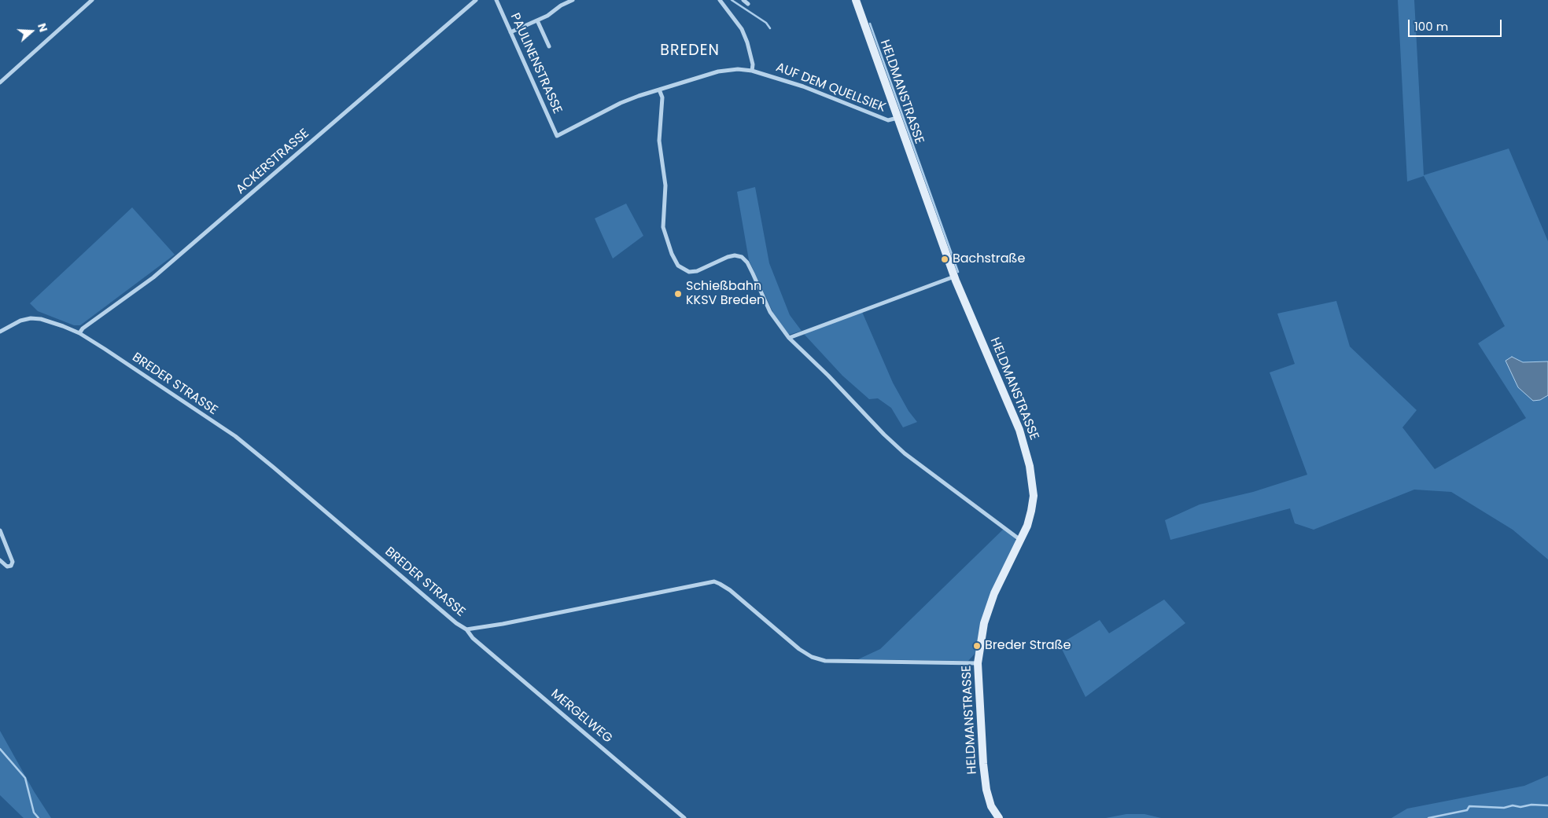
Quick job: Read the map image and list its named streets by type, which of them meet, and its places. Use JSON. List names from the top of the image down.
{
  "streets": {
    "main road": ["HELDMANSTRASSE"],
    "street": [
      "PAULINENSTRASSE",
      "AUF DEM QUELLSIEK",
      "ACKERSTRASSE",
      "BREDER STRASSE",
      "MERGELWEG"
    ]
  },
  "crossings": [
    ["PAULINENSTRASSE", "AUF DEM QUELLSIEK"],
    ["AUF DEM QUELLSIEK", "HELDMANSTRASSE"],
    ["HELDMANSTRASSE", "BREDER STRASSE"],
    ["ACKERSTRASSE", "BREDER STRASSE"],
    ["BREDER STRASSE", "MERGELWEG"]
  ],
  "districts": ["BREDEN"],
  "places": ["Bachstraße", "Schießbahn KKSV Breden", "Breder Straße"],
  "scale_bar": "100 m",
  "north": "right"
}
